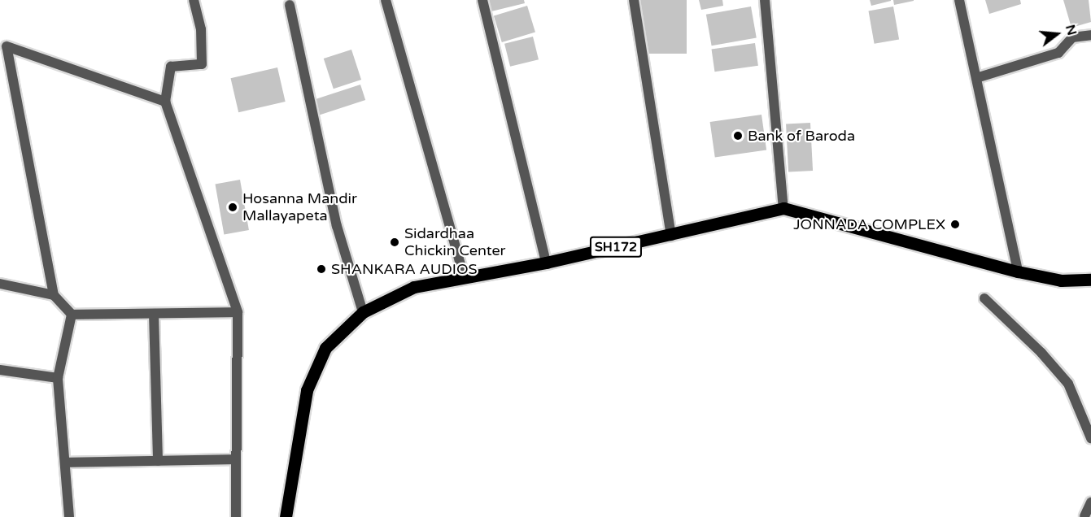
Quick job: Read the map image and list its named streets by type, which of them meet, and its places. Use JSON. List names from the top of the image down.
{
  "streets": {
    "main road": ["SH172"]
  },
  "places": [
    "Bank of Baroda",
    "Hosanna Mandir Mallayapeta",
    "JONNADA COMPLEX",
    "Sidardhaa Chickin Center",
    "SHANKARA AUDIOS"
  ],
  "north": "right"
}
